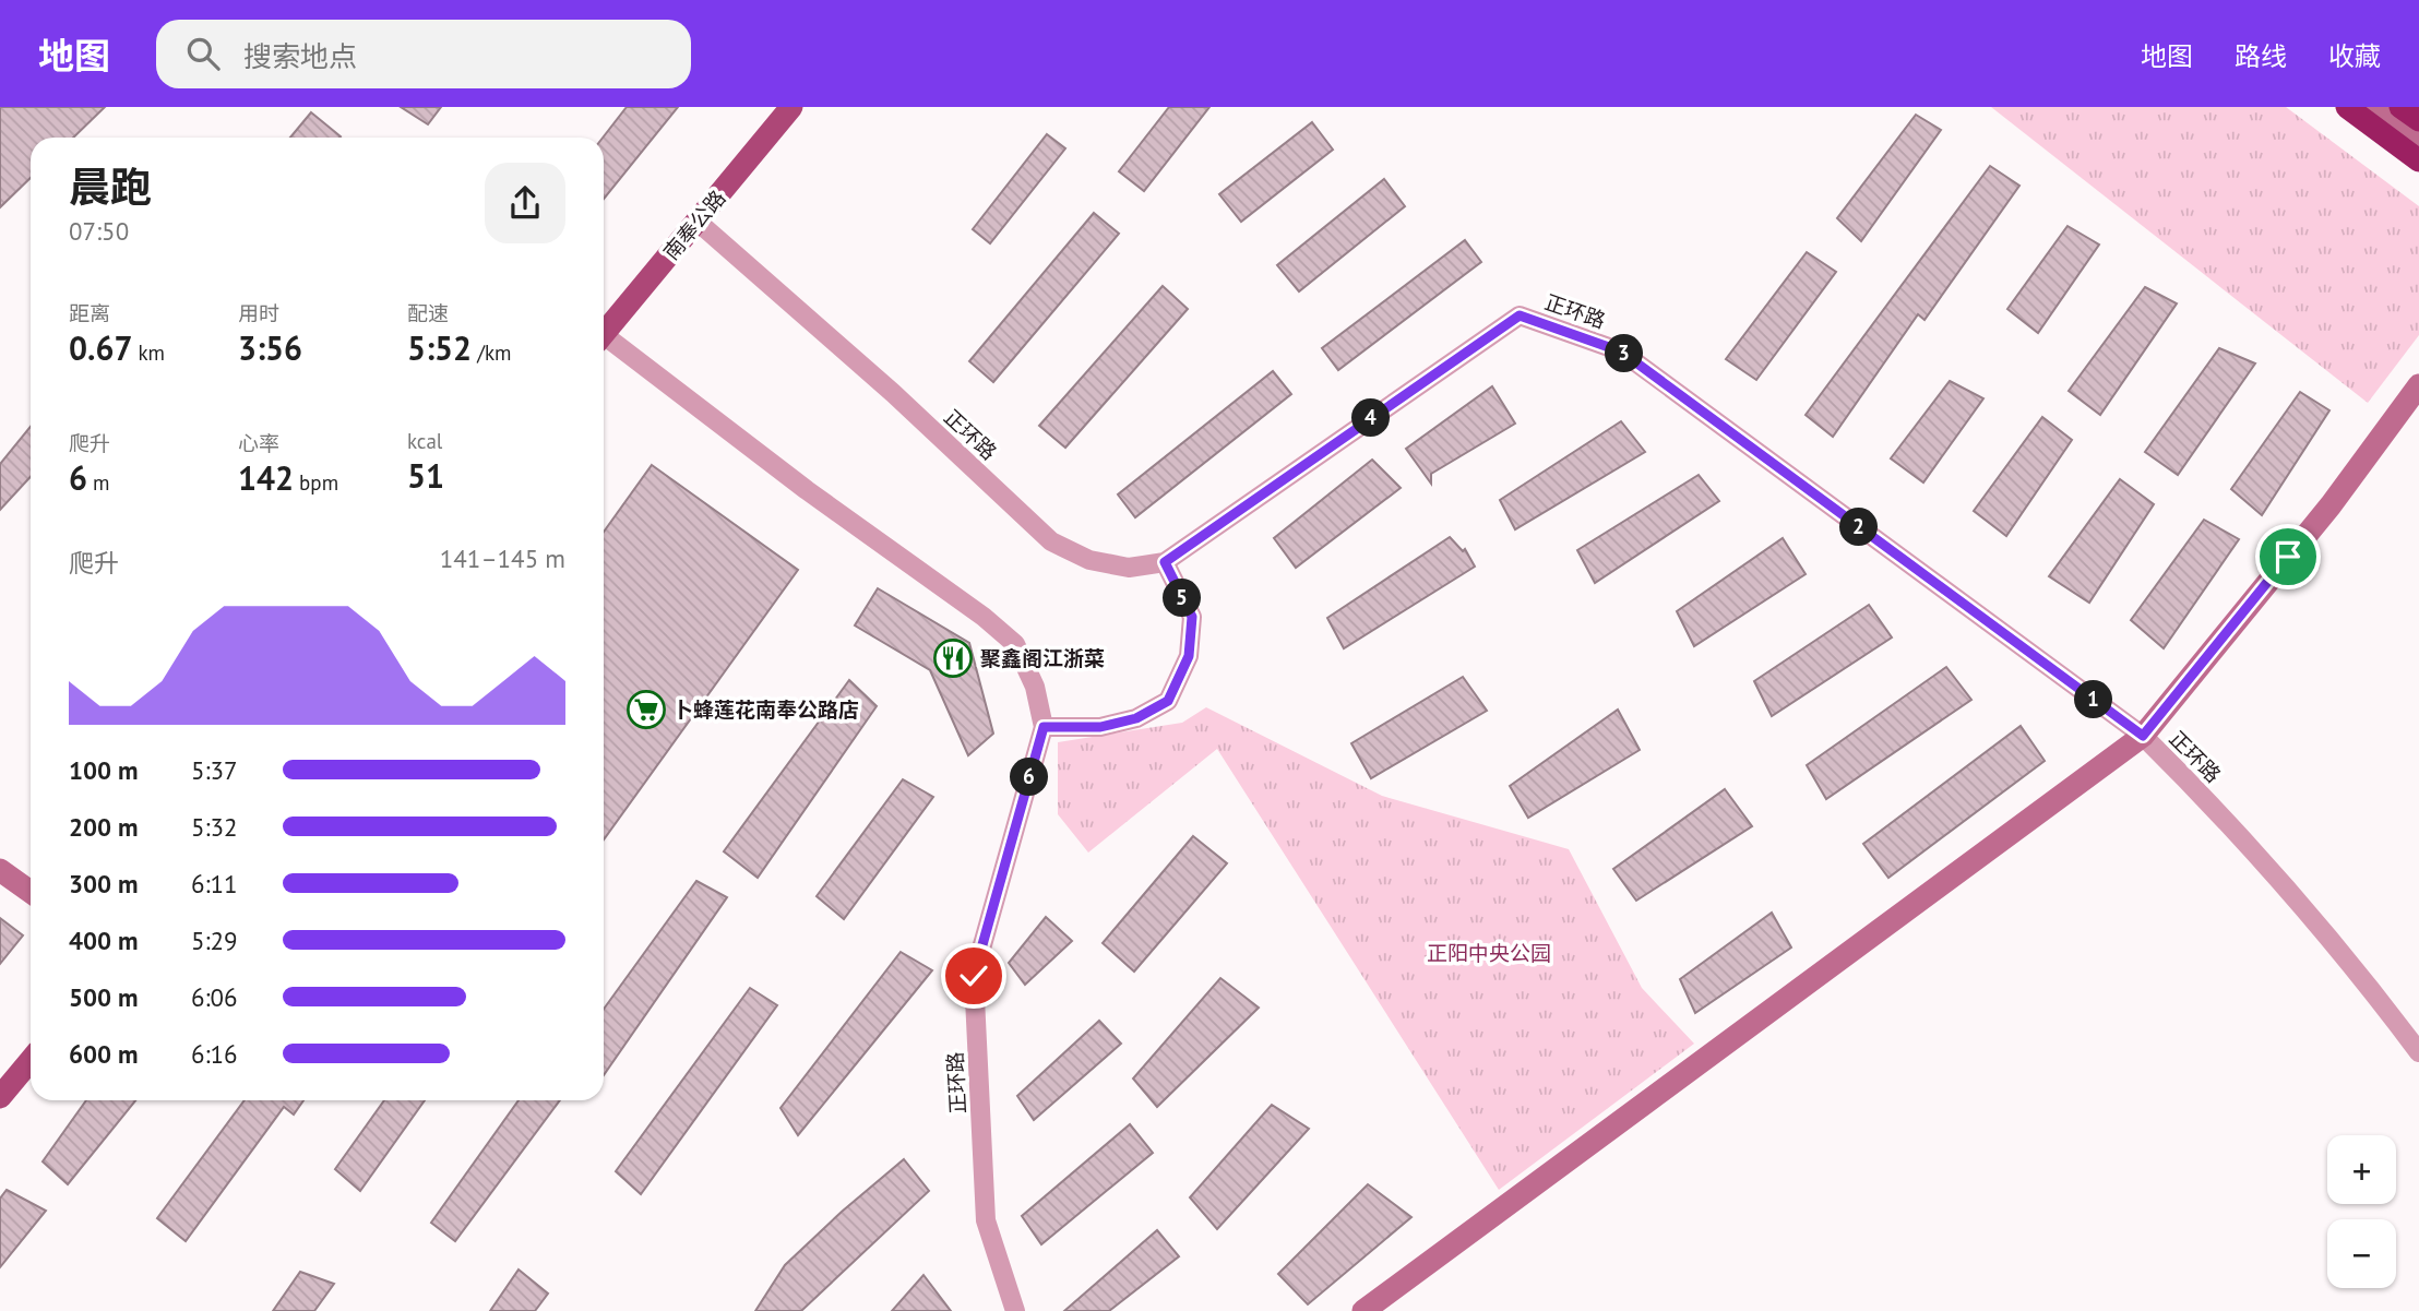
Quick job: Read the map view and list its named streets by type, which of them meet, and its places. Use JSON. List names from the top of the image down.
{
  "streets": {
    "main road": ["南奉公路"],
    "street": ["正环路"]
  },
  "crossings": [
    ["南奉公路", "正环路"]
  ],
  "parks": ["正阳中央公园"],
  "places": {
    "restaurant": ["聚鑫阁江浙菜"],
    "supermarket": ["卜蜂莲花南奉公路店"]
  },
  "page": {
    "header": "地图",
    "search": "搜索地点",
    "nav": ["地图", "路线", "收藏"],
    "heading": ["晨跑", "07:50"],
    "stats": [
      ["距离", "0.67 km"],
      ["用时", "3:56"],
      ["配速", "5:52 /km"],
      ["爬升", "6 m"],
      ["心率", "142 bpm"],
      ["kcal", "51"]
    ],
    "pins": [
      "3",
      "4",
      "2",
      "5",
      "1",
      "6"
    ],
    "chart": ["爬升", "141–145 m"],
    "list": [
      {
        "name": "100 m",
        "note": "5:37"
      },
      {
        "name": "200 m",
        "note": "5:32"
      },
      {
        "name": "300 m",
        "note": "6:11"
      },
      {
        "name": "400 m",
        "note": "5:29"
      },
      {
        "name": "500 m",
        "note": "6:06"
      },
      {
        "name": "600 m",
        "note": "6:16"
      }
    ],
    "map_buttons": ["+", "−"]
  }
}
